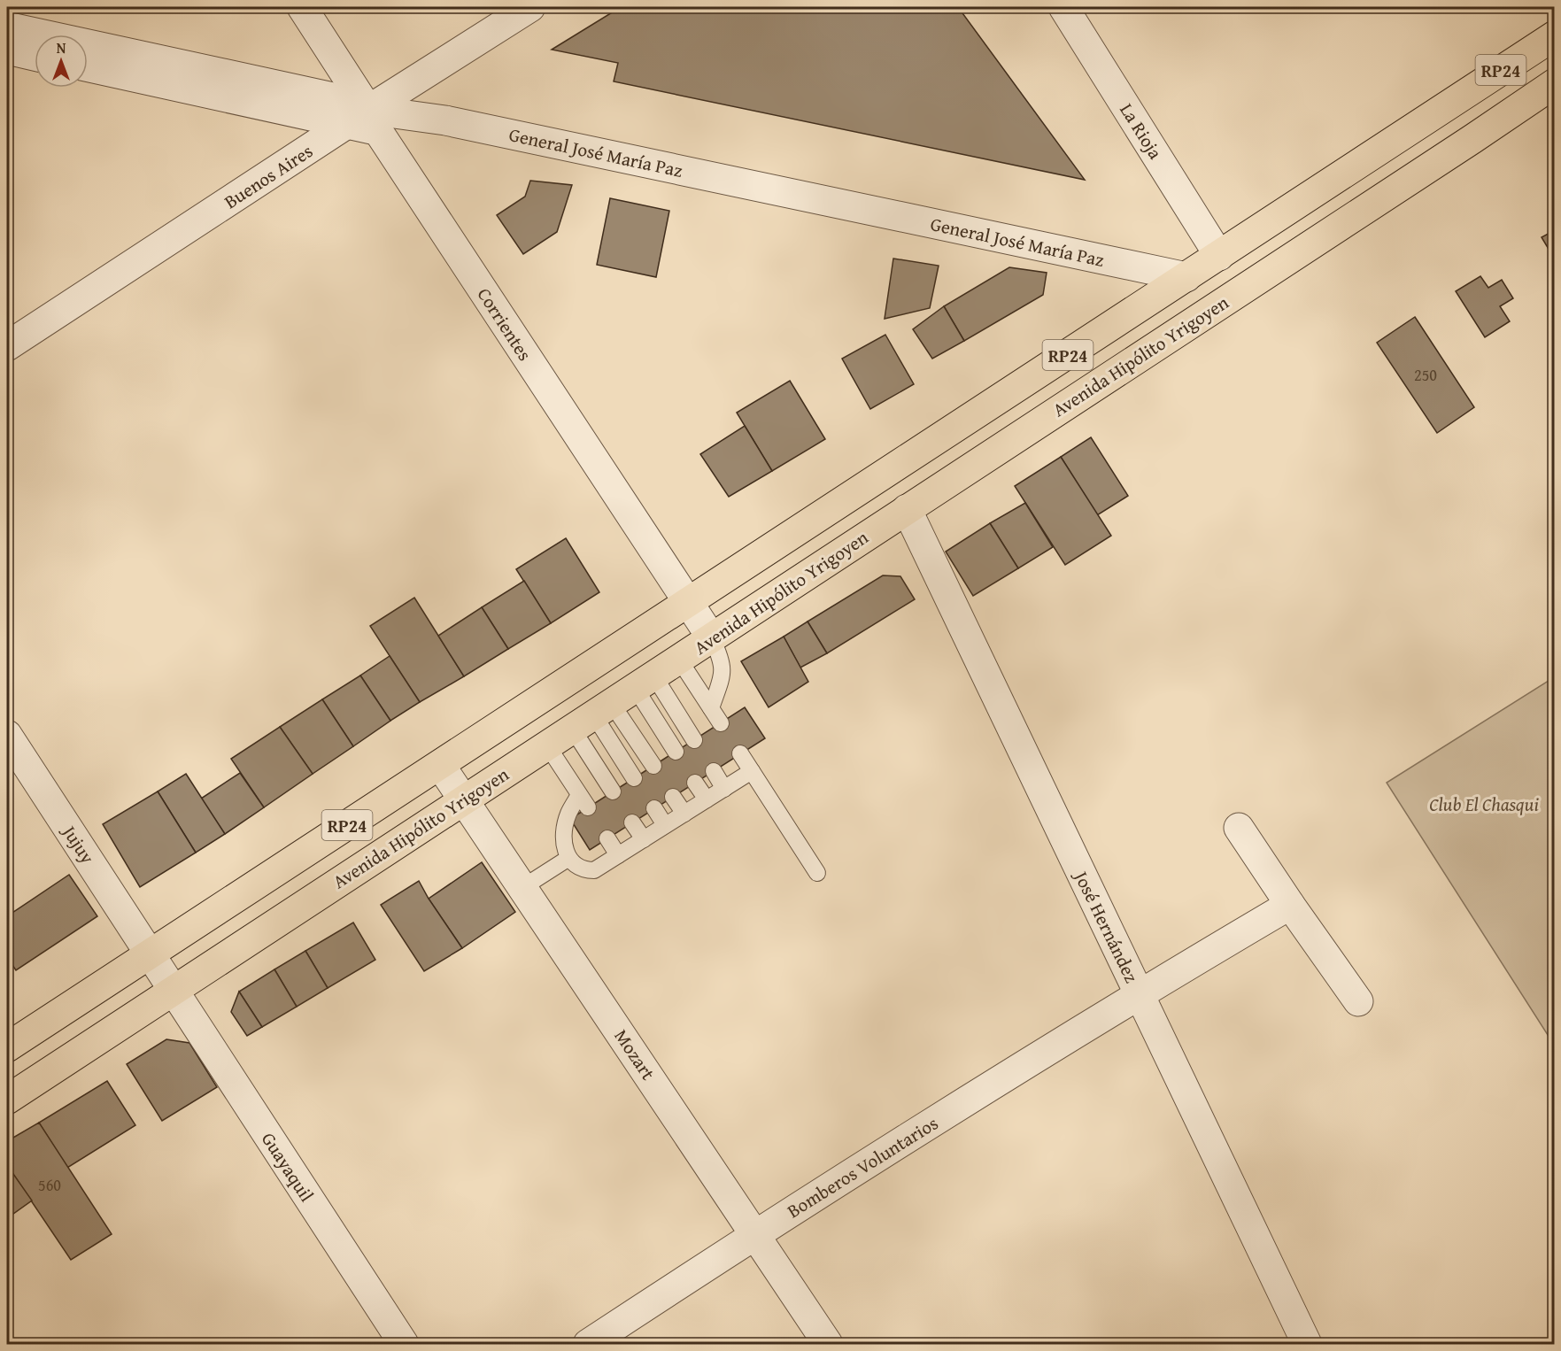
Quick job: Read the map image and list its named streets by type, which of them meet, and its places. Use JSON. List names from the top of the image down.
{
  "streets": {
    "main road": ["RP24", "Avenida Hipólito Yrigoyen"],
    "street": [
      "La Rioja",
      "General José María Paz",
      "Buenos Aires",
      "Corrientes",
      "Jujuy",
      "José Hernández",
      "Mozart",
      "Guayaquil",
      "Bomberos Voluntarios"
    ]
  },
  "crossings": [
    ["RP24", "La Rioja"],
    ["RP24", "General José María Paz"],
    ["RP24", "Corrientes"],
    ["RP24", "Jujuy"],
    ["RP24", "Mozart"],
    ["General José María Paz", "Buenos Aires"],
    ["General José María Paz", "Corrientes"],
    ["Buenos Aires", "Corrientes"],
    ["Corrientes", "Avenida Hipólito Yrigoyen"],
    ["Avenida Hipólito Yrigoyen", "Jujuy"],
    ["Avenida Hipólito Yrigoyen", "José Hernández"],
    ["Avenida Hipólito Yrigoyen", "Mozart"],
    ["Avenida Hipólito Yrigoyen", "Guayaquil"],
    ["Jujuy", "Guayaquil"],
    ["José Hernández", "Bomberos Voluntarios"],
    ["Mozart", "Bomberos Voluntarios"]
  ],
  "parks": ["Club El Chasqui"],
  "house_numbers": ["250", "560"],
  "north": "top"
}
